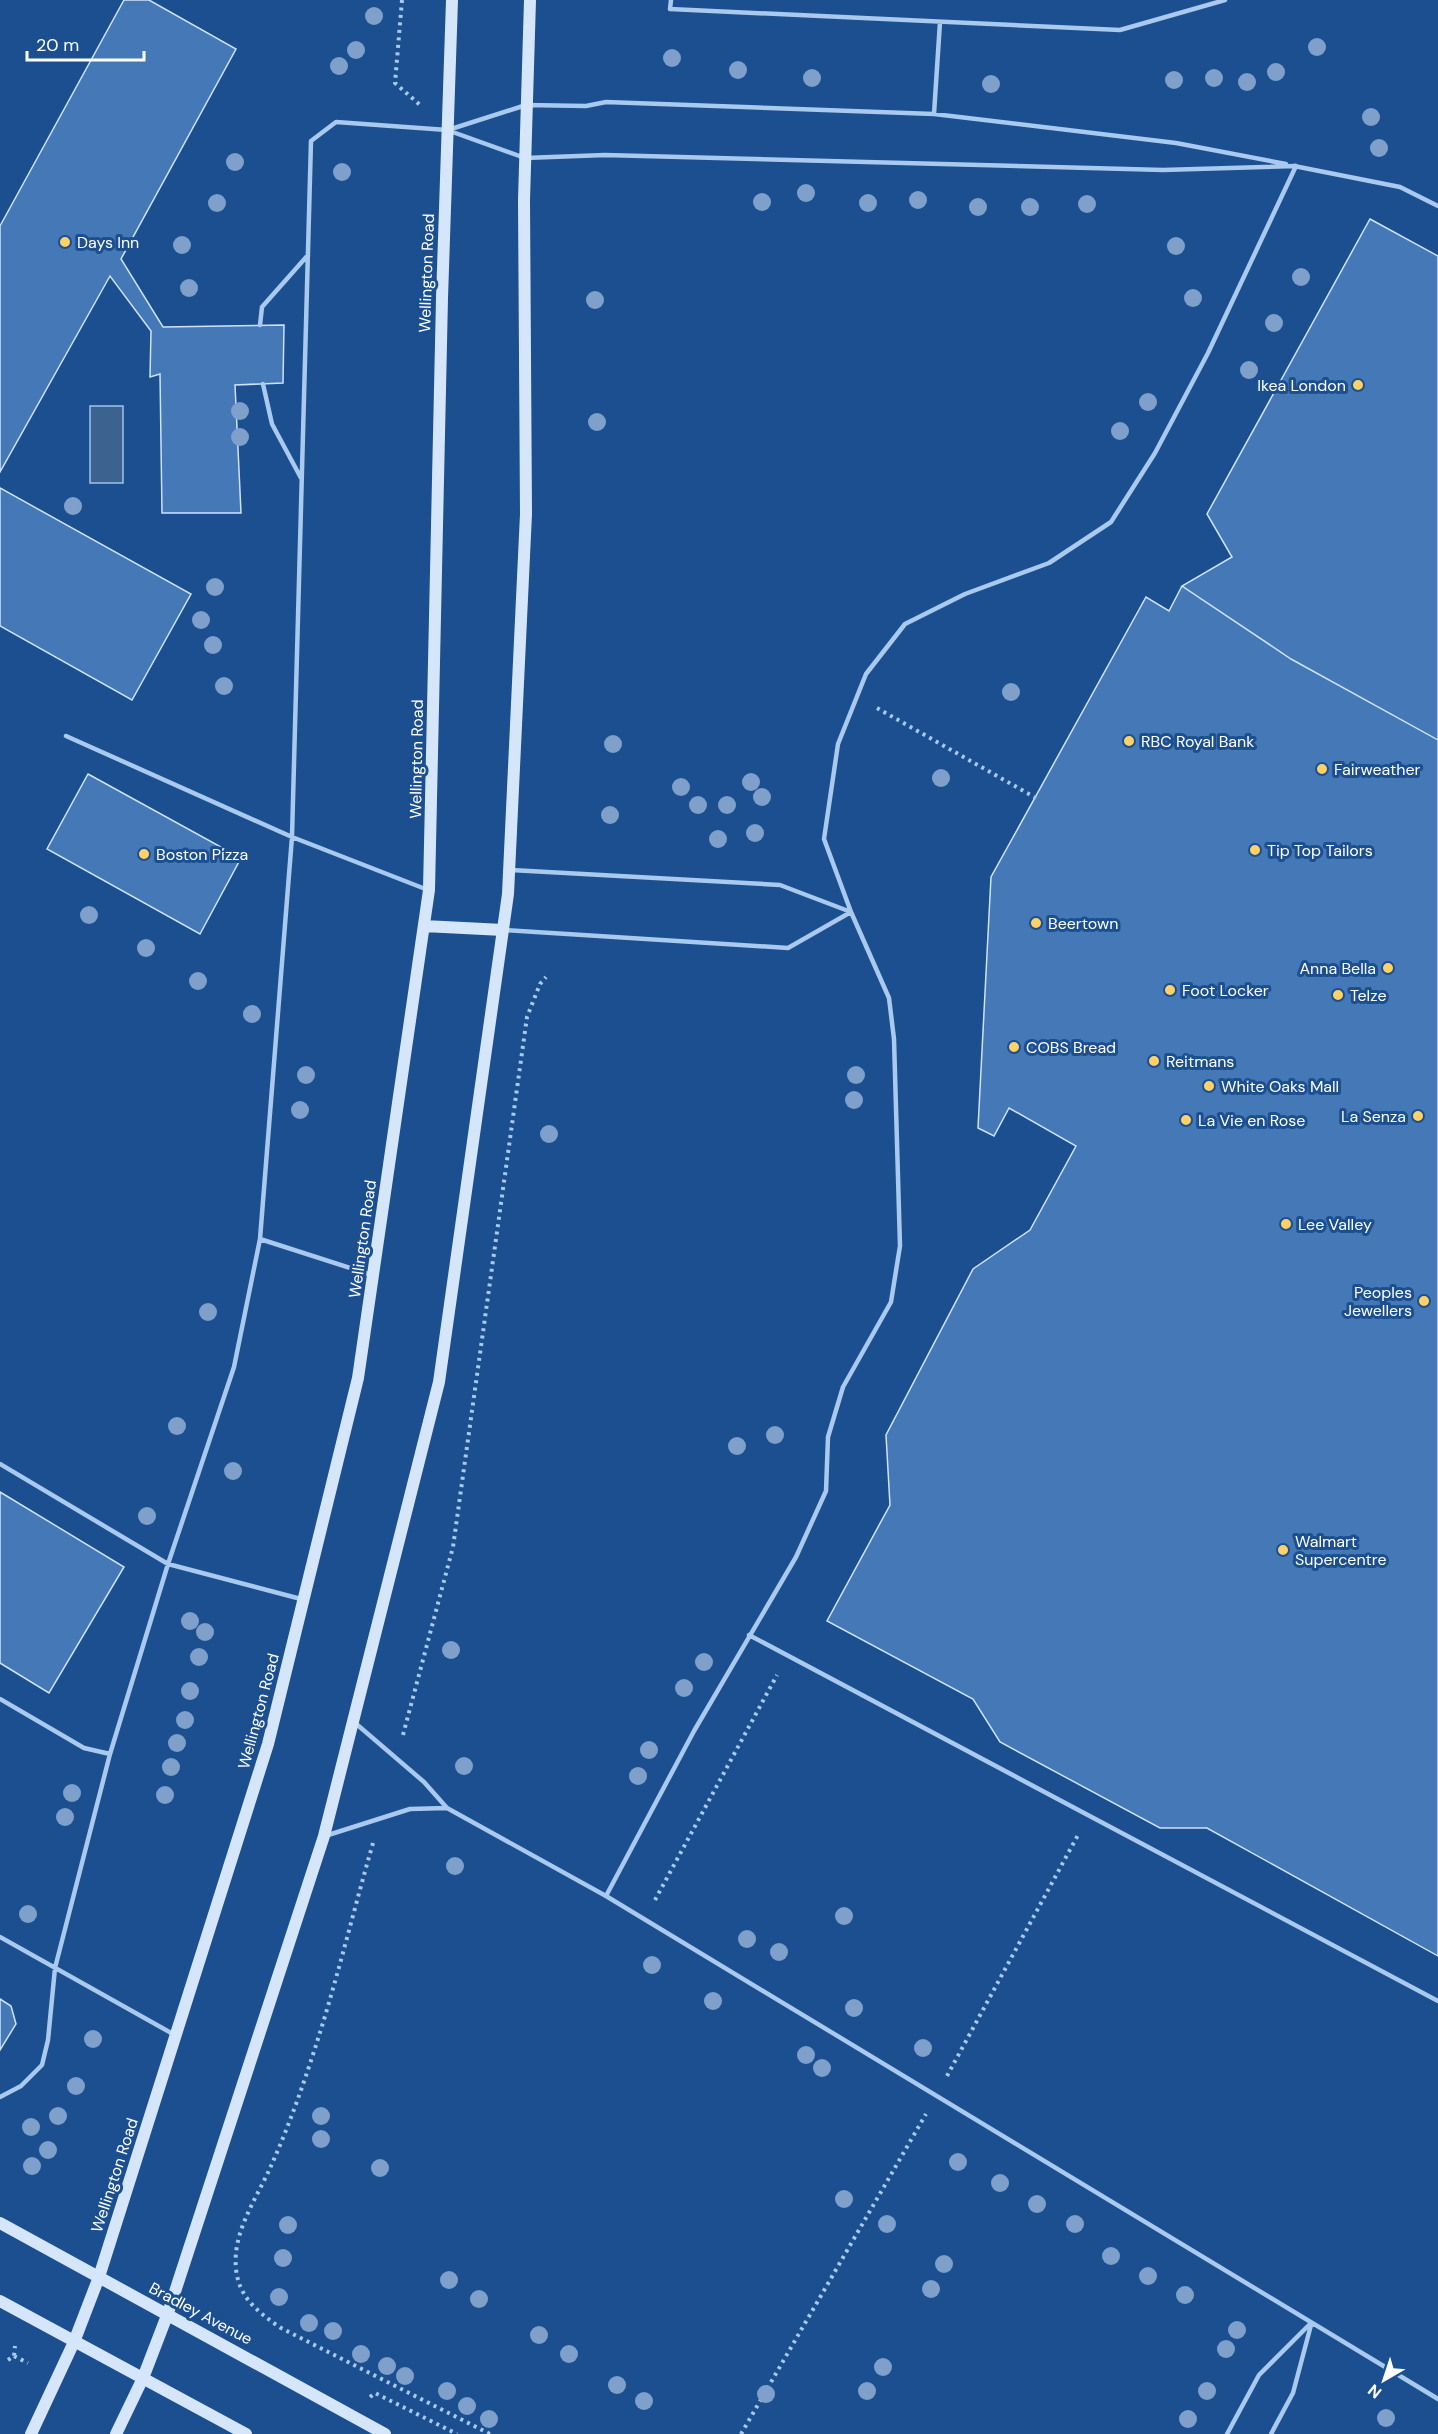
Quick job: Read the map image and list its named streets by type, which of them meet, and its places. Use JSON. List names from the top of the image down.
{
  "streets": {
    "main road": ["Wellington Road", "Bradley Avenue"]
  },
  "crossings": [
    ["Wellington Road", "Bradley Avenue"]
  ],
  "places": [
    "Days Inn",
    "Ikea London",
    "RBC Royal Bank",
    "Fairweather",
    "Tip Top Tailors",
    "Boston Pizza",
    "Beertown",
    "Anna Bella",
    "Foot Locker",
    "Telze",
    "COBS Bread",
    "Reitmans",
    "White Oaks Mall",
    "La Senza",
    "La Vie en Rose",
    "Lee Valley",
    "Peoples Jewellers",
    "Walmart Supercentre"
  ],
  "scale_bar": "20 m",
  "north": "bottom left"
}
